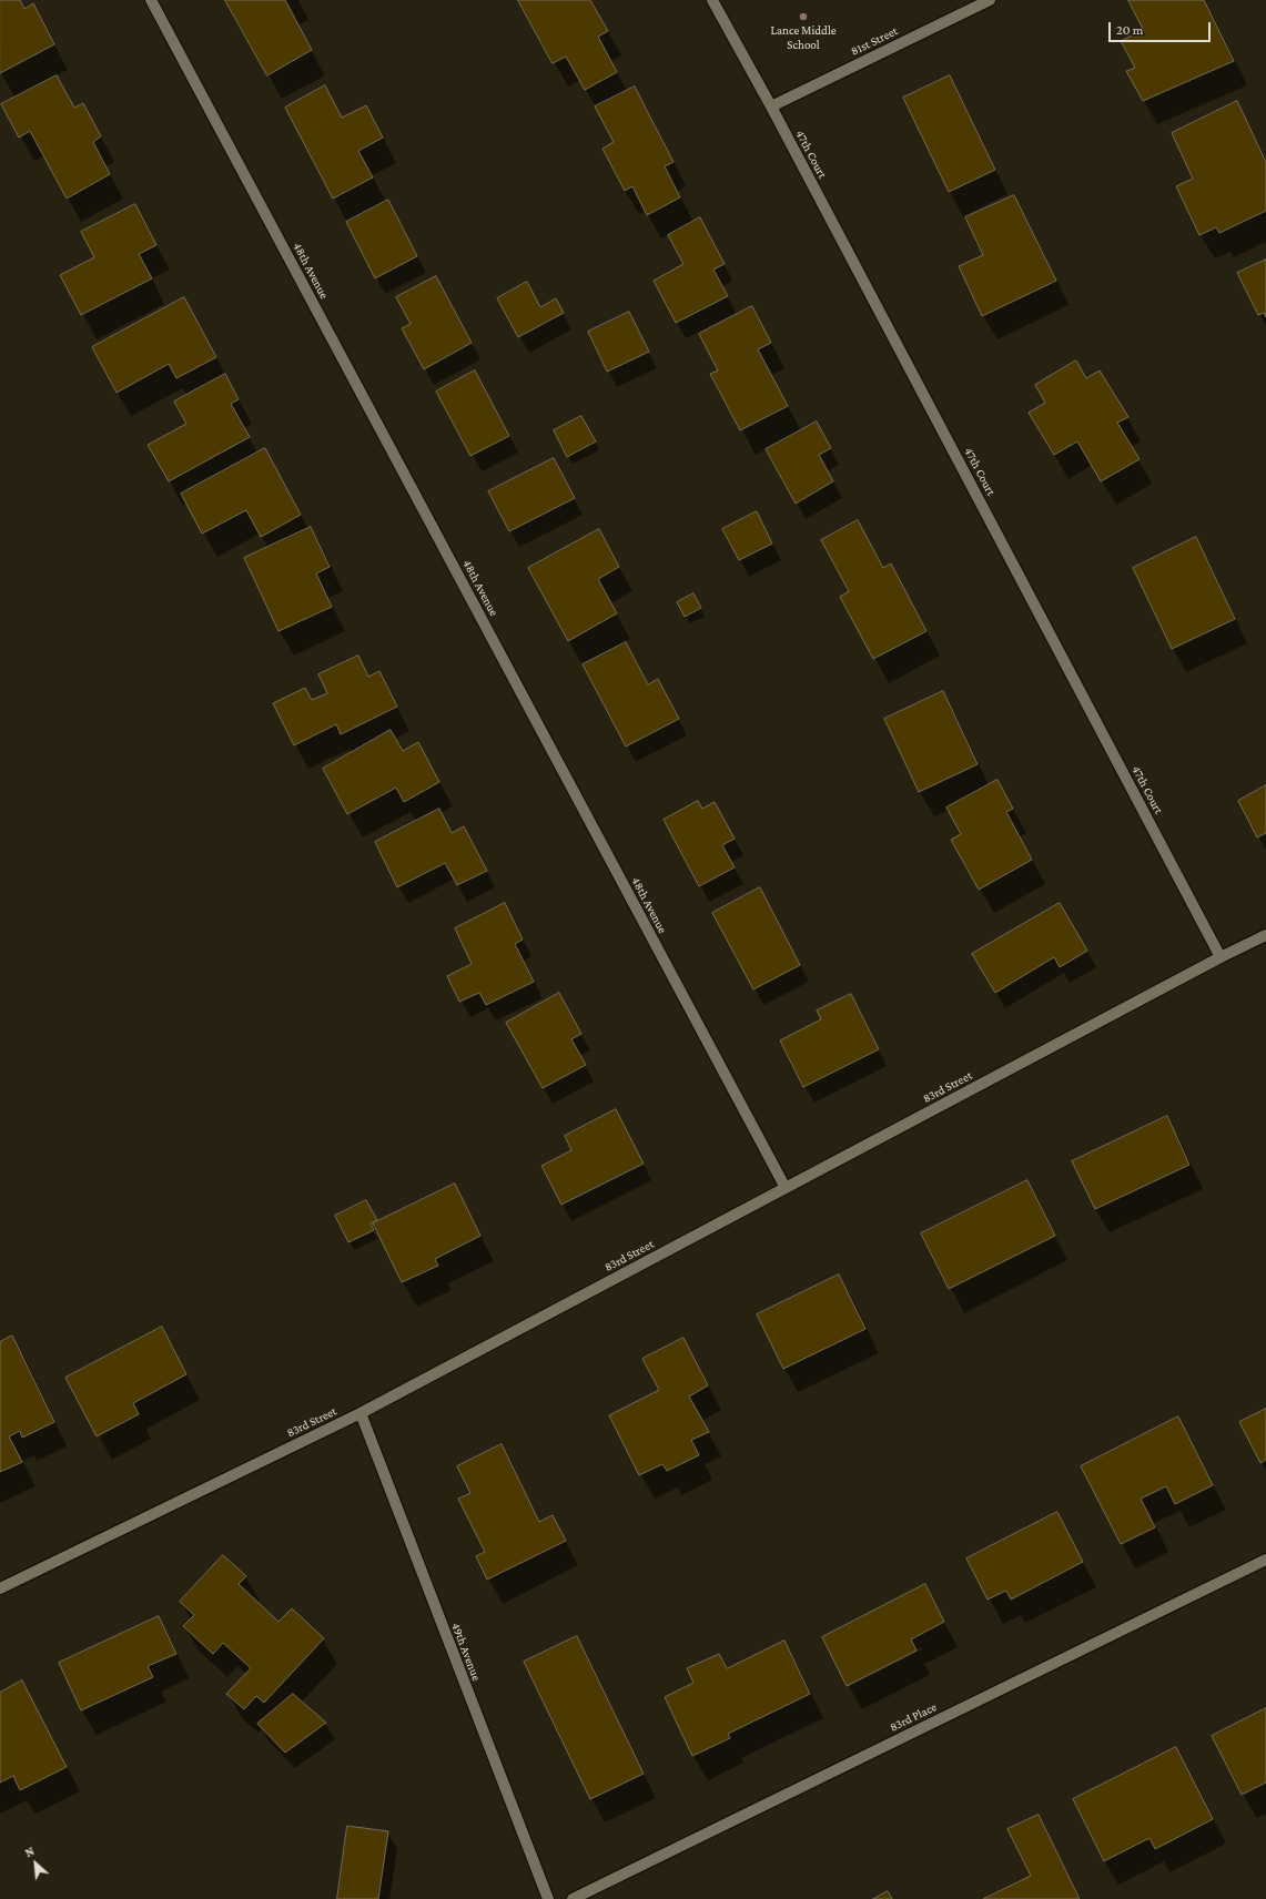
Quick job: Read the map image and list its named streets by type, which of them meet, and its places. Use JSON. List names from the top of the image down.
{
  "streets": {
    "street": [
      "81st Street",
      "47th Court",
      "48th Avenue",
      "83rd Street",
      "49th Avenue",
      "83rd Place"
    ]
  },
  "crossings": [
    ["81st Street", "47th Court"],
    ["47th Court", "83rd Street"],
    ["48th Avenue", "83rd Street"],
    ["83rd Street", "49th Avenue"]
  ],
  "places": ["Lance Middle School"],
  "scale_bar": "20 m",
  "north": "top left"
}
